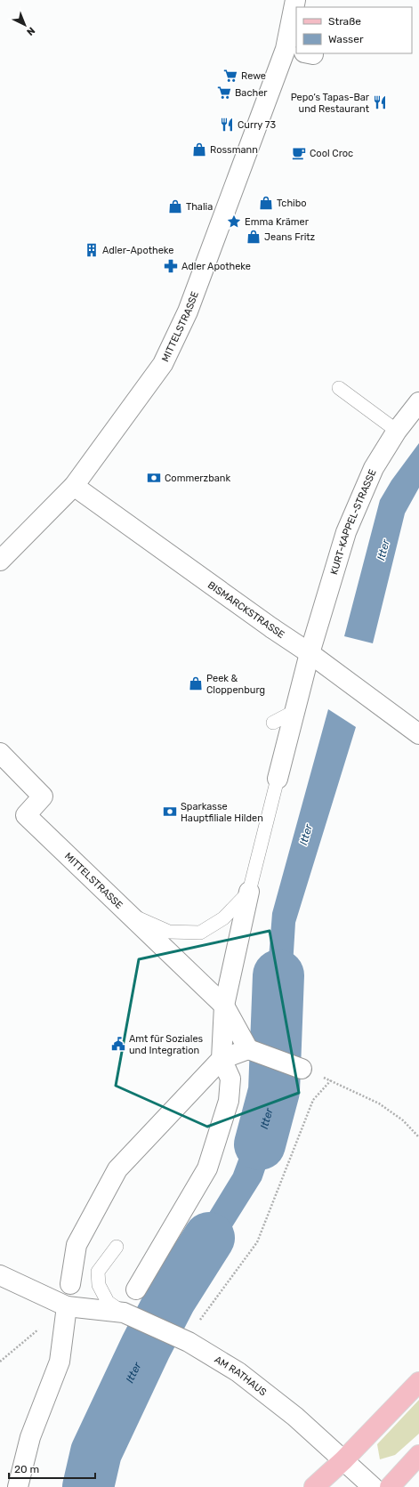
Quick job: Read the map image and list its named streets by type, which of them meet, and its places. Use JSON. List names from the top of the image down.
{
  "streets": {
    "street": [
      "MITTELSTRASSE",
      "KURT-KAPPEL-STRASSE",
      "BISMARCKSTRASSE",
      "AM RATHAUS"
    ]
  },
  "crossings": [
    ["MITTELSTRASSE", "BISMARCKSTRASSE"],
    ["KURT-KAPPEL-STRASSE", "BISMARCKSTRASSE"]
  ],
  "water": ["Itter"],
  "places": {
    "supermarket": ["Rewe", "Bacher"],
    "restaurant": ["Pepo‘s Tapas-Bar und Restaurant", "Curry 73"],
    "shop": [
      "Rossmann",
      "Tchibo",
      "Thalia",
      "Jeans Fritz",
      "Peek & Cloppenburg"
    ],
    "cafe": ["Cool Croc"],
    "place": ["Emma Krämer"],
    "building": ["Adler-Apotheke"],
    "pharmacy": ["Adler Apotheke"],
    "bank": ["Commerzbank", "Sparkasse Hauptfiliale Hilden"],
    "public building": ["Amt für Soziales und Integration"]
  },
  "legend": ["Straße", "Wasser"],
  "scale_bar": "20 m",
  "north": "bottom right"
}
